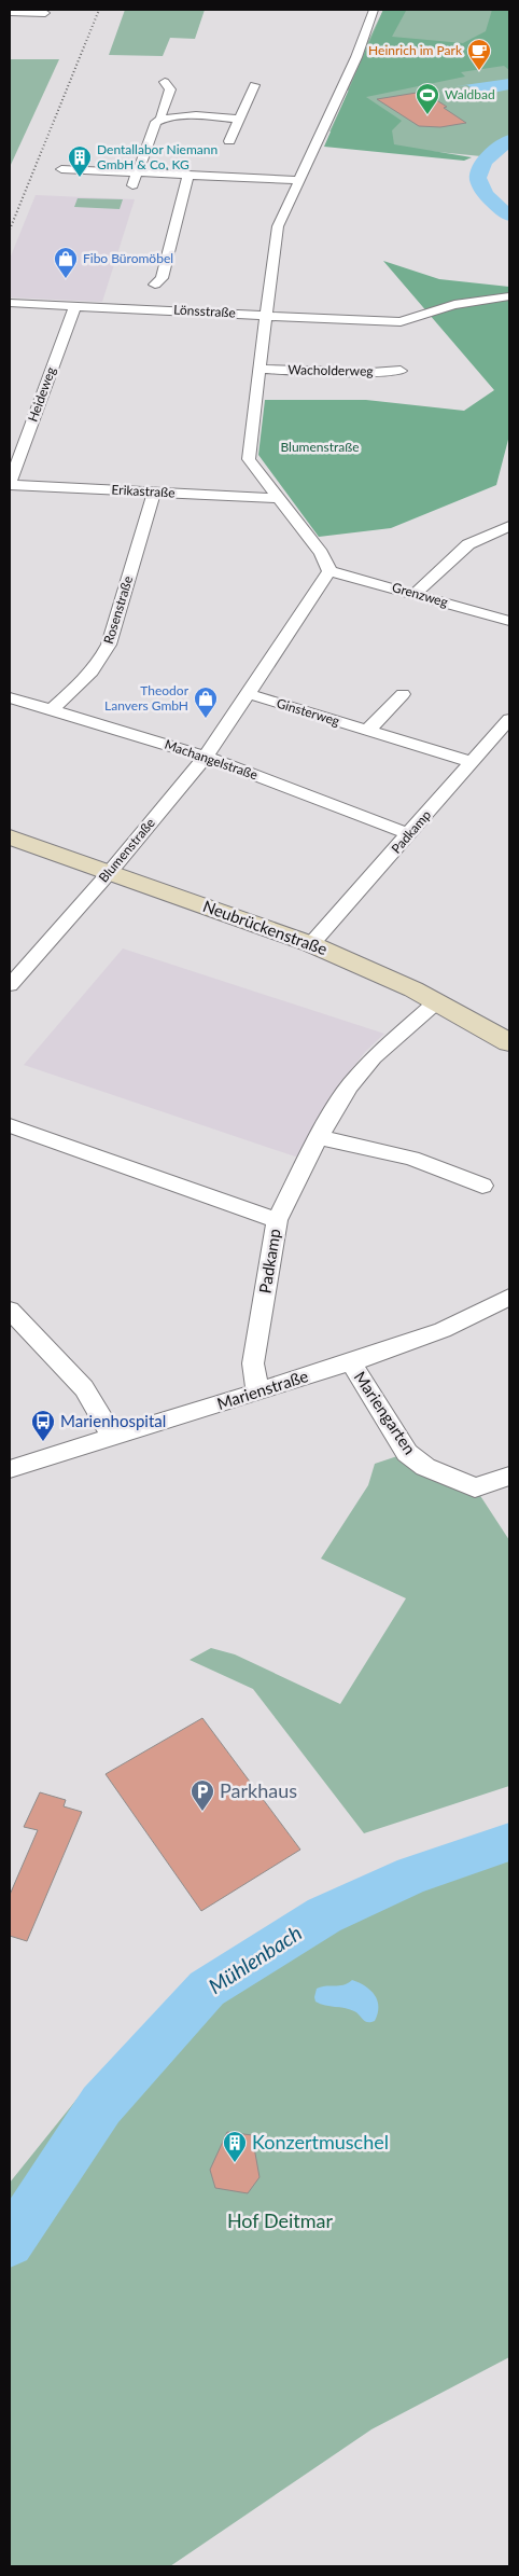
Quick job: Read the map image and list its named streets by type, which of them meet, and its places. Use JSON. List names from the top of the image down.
{
  "streets": {
    "street": [
      "Lönsstraße",
      "Wacholderweg",
      "Heideweg",
      "Erikastraße",
      "Grenzweg",
      "Rosenstraße",
      "Ginsterweg",
      "Machangelstraße",
      "Padkamp",
      "Blumenstraße",
      "Neubrückenstraße",
      "Marienstraße",
      "Mariengarten"
    ]
  },
  "crossings": [
    ["Lönsstraße", "Heideweg"],
    ["Heideweg", "Erikastraße"],
    ["Erikastraße", "Rosenstraße"],
    ["Grenzweg", "Blumenstraße"],
    ["Rosenstraße", "Machangelstraße"],
    ["Ginsterweg", "Padkamp"],
    ["Ginsterweg", "Blumenstraße"],
    ["Machangelstraße", "Padkamp"],
    ["Machangelstraße", "Blumenstraße"],
    ["Padkamp", "Neubrückenstraße"],
    ["Padkamp", "Marienstraße"],
    ["Blumenstraße", "Neubrückenstraße"],
    ["Marienstraße", "Mariengarten"]
  ],
  "water": ["Mühlenbach"],
  "parks": ["Blumenstraße", "Hof Deitmar"],
  "places": {
    "cafe": ["Heinrich im Park"],
    "sports": ["Waldbad"],
    "building": ["Dentallabor Niemann GmbH & Co. KG", "Konzertmuschel"],
    "shop": ["Fibo Büromöbel", "Theodor Lanvers GmbH"],
    "bus stop": ["Marienhospital"],
    "parking": ["Parkhaus"]
  }
}
